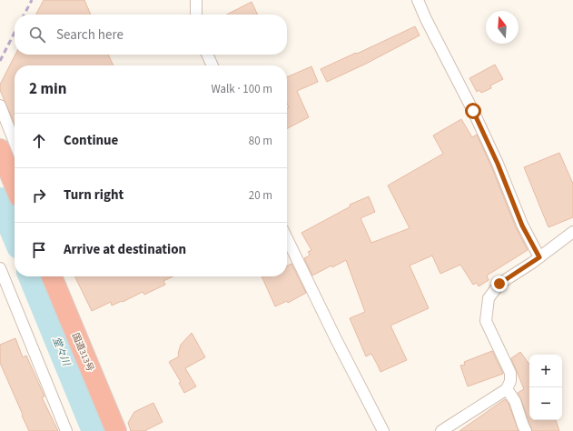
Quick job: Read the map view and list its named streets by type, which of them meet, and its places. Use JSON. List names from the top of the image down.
{
  "streets": {
    "highway": ["国道313号"]
  },
  "water": ["堂々川"],
  "north": "top",
  "page": {
    "search": "Search here",
    "heading": ["2 min", "Walk · 100 m"],
    "list": [
      ["Continue", "80 m"],
      ["Turn right", "20 m"],
      "Arrive at destination"
    ],
    "map_buttons": ["+", "−"]
  }
}
